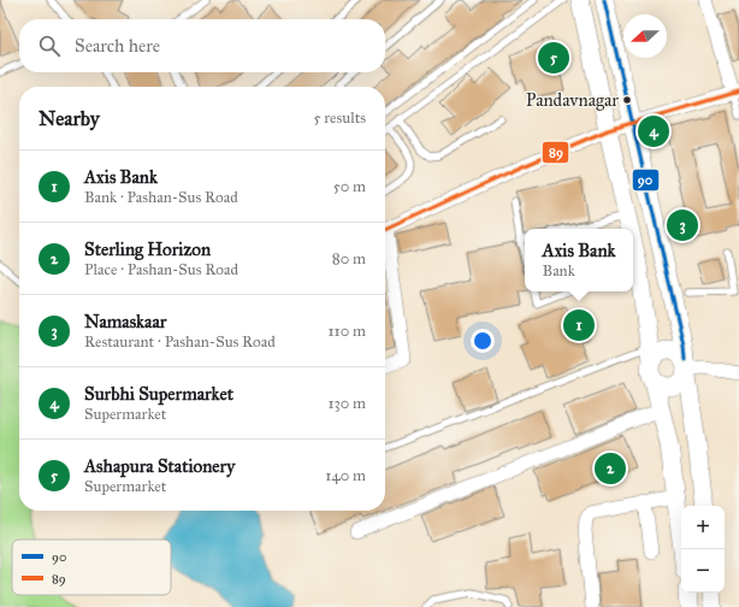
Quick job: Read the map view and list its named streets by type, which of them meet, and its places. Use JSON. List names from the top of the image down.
{
  "places": ["Pandavnagar"],
  "lines": ["transit line 90", "transit line 89"],
  "legend": ["90", "89"],
  "north": "left",
  "page": {
    "search": "Search here",
    "pins": [
      "5",
      "4",
      "3",
      "1",
      "2"
    ],
    "heading": ["Nearby", "5 results"],
    "list": [
      {
        "mark": "1",
        "name": "Axis Bank",
        "note": "Bank · Pashan-Sus Road",
        "value": "50 m"
      },
      {
        "mark": "2",
        "name": "Sterling Horizon",
        "note": "Place · Pashan-Sus Road",
        "value": "80 m"
      },
      {
        "mark": "3",
        "name": "Namaskaar",
        "note": "Restaurant · Pashan-Sus Road",
        "value": "110 m"
      },
      {
        "mark": "4",
        "name": "Surbhi Supermarket",
        "note": "Supermarket",
        "value": "130 m"
      },
      {
        "mark": "5",
        "name": "Ashapura Stationery",
        "note": "Supermarket",
        "value": "140 m"
      }
    ],
    "popup": ["Axis Bank", "Bank"],
    "map_buttons": ["+", "−"]
  }
}
